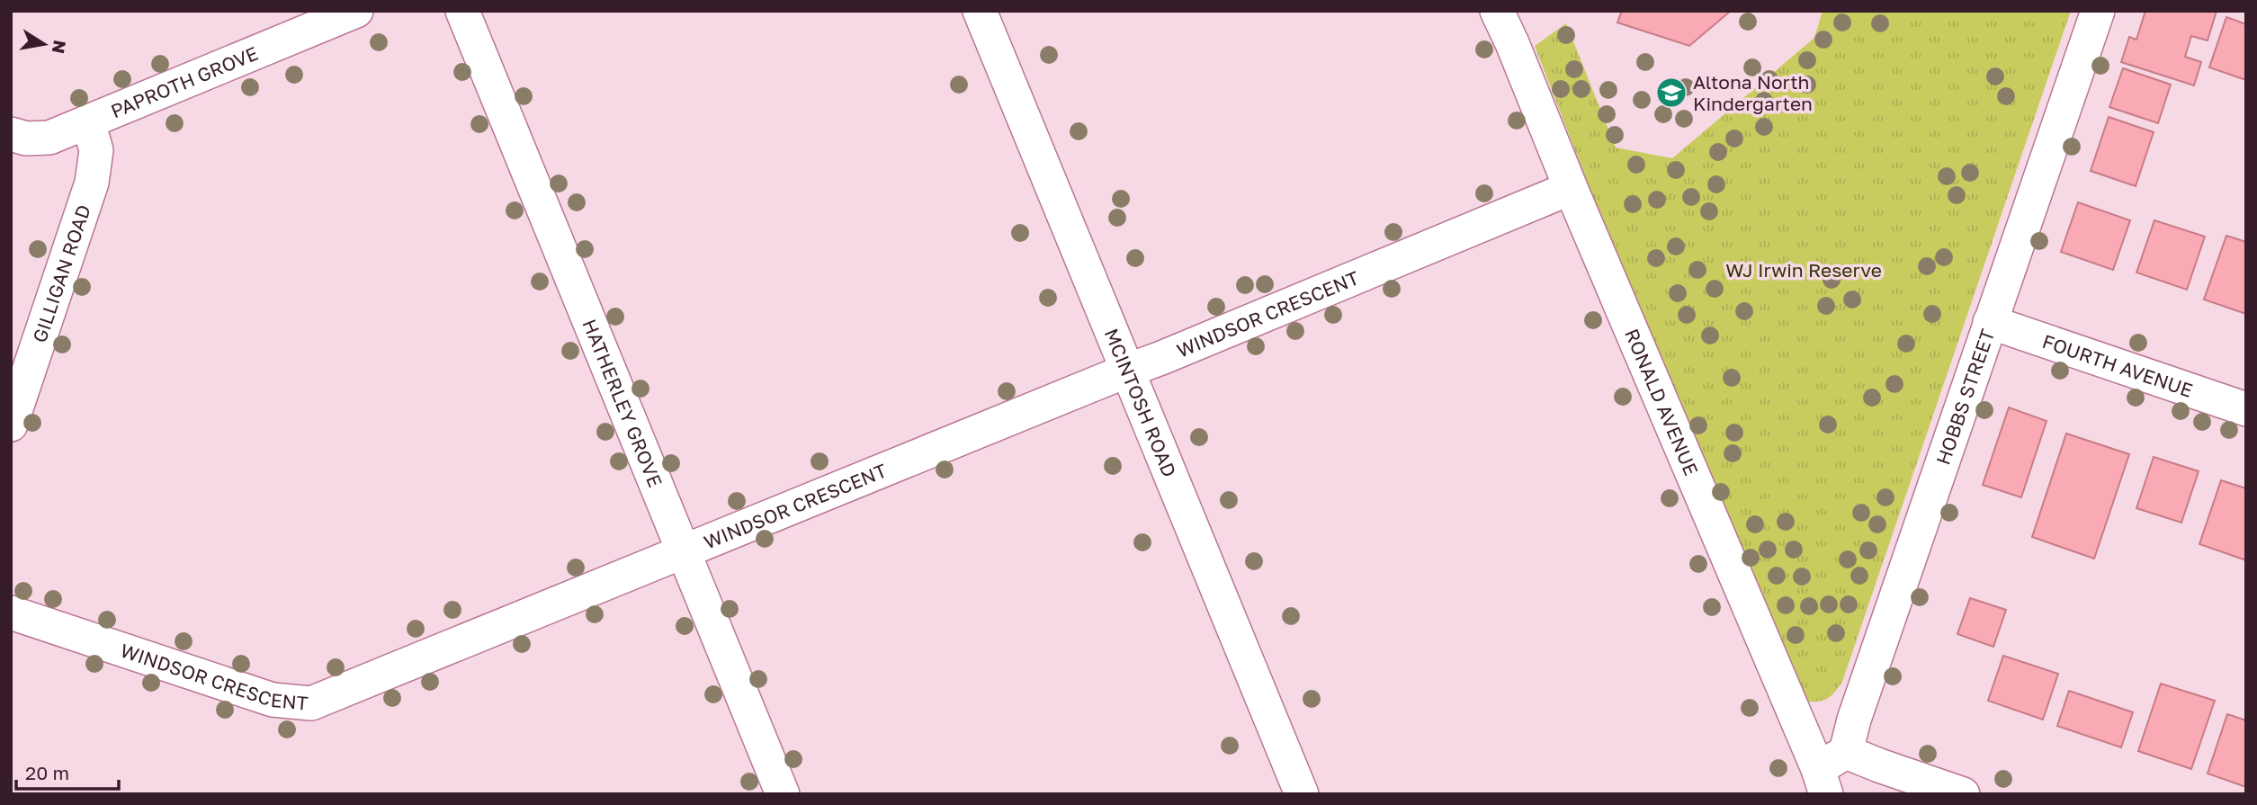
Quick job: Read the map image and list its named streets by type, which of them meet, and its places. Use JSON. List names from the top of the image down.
{
  "streets": {
    "street": [
      "PAPROTH GROVE",
      "GILLIGAN ROAD",
      "WINDSOR CRESCENT",
      "FOURTH AVENUE",
      "HOBBS STREET",
      "HATHERLEY GROVE",
      "MCINTOSH ROAD",
      "RONALD AVENUE"
    ]
  },
  "crossings": [
    ["PAPROTH GROVE", "GILLIGAN ROAD"],
    ["WINDSOR CRESCENT", "HATHERLEY GROVE"],
    ["WINDSOR CRESCENT", "MCINTOSH ROAD"],
    ["WINDSOR CRESCENT", "RONALD AVENUE"],
    ["FOURTH AVENUE", "HOBBS STREET"]
  ],
  "parks": ["WJ Irwin Reserve"],
  "places": {
    "school or university": ["Altona North Kindergarten"]
  },
  "scale_bar": "20 m",
  "north": "right"
}
